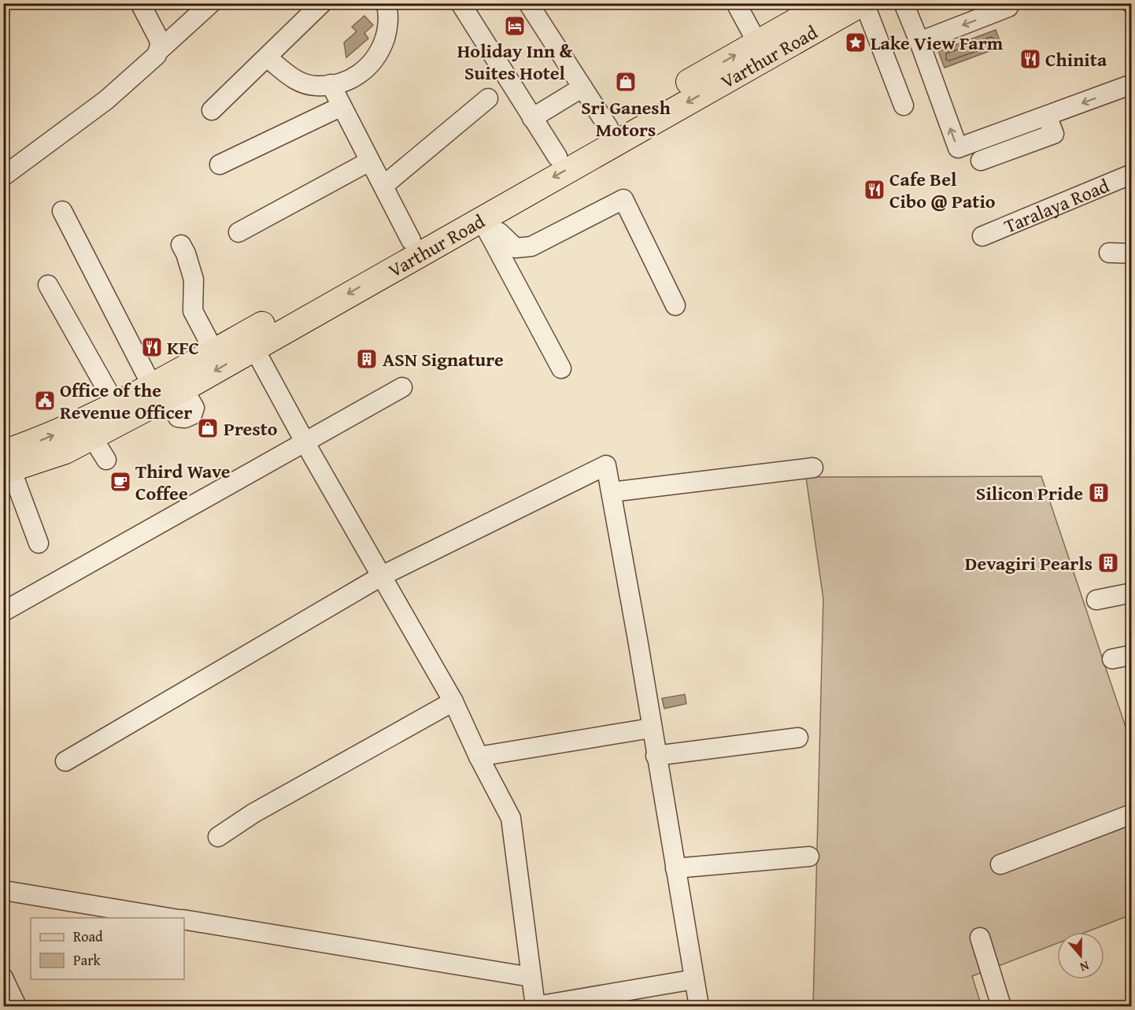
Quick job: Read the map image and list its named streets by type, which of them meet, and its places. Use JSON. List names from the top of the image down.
{
  "streets": {
    "main road": ["Varthur Road"],
    "street": ["Taralaya Road"]
  },
  "places": {
    "hotel": ["Holiday Inn & Suites Hotel"],
    "place": ["Lake View Farm"],
    "restaurant": ["Chinita", "Cafe Bel Cibo @ Patio", "KFC"],
    "shop": ["Sri Ganesh Motors", "Presto"],
    "building": ["ASN Signature", "Silicon Pride", "Devagiri Pearls"],
    "public building": ["Office of the Revenue Officer"],
    "cafe": ["Third Wave Coffee"]
  },
  "legend": ["Road", "Park"],
  "north": "bottom"
}
